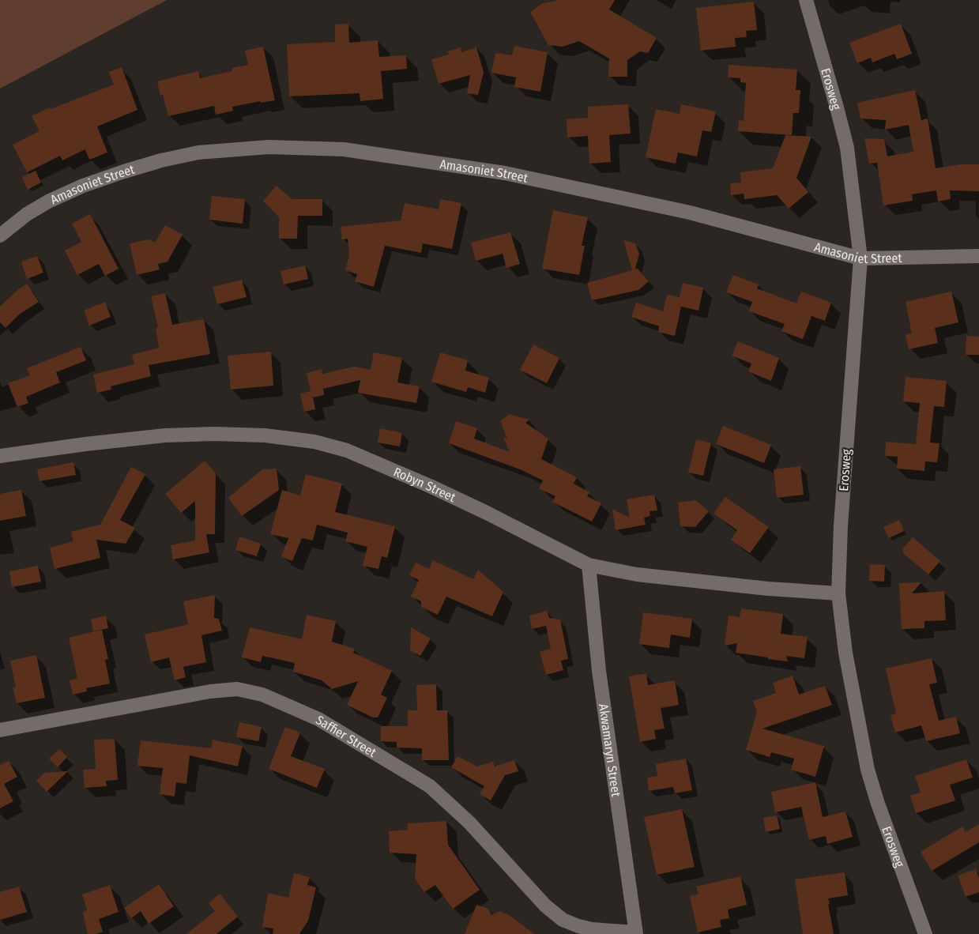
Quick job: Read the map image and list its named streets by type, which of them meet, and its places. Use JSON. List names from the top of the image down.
{
  "streets": {
    "street": [
      "Erosweg",
      "Amasoniet Street",
      "Robyn Street",
      "Saffier Street",
      "Akwamaryn Street"
    ]
  },
  "crossings": [
    ["Erosweg", "Amasoniet Street"],
    ["Erosweg", "Robyn Street"],
    ["Robyn Street", "Akwamaryn Street"],
    ["Saffier Street", "Akwamaryn Street"]
  ]
}
